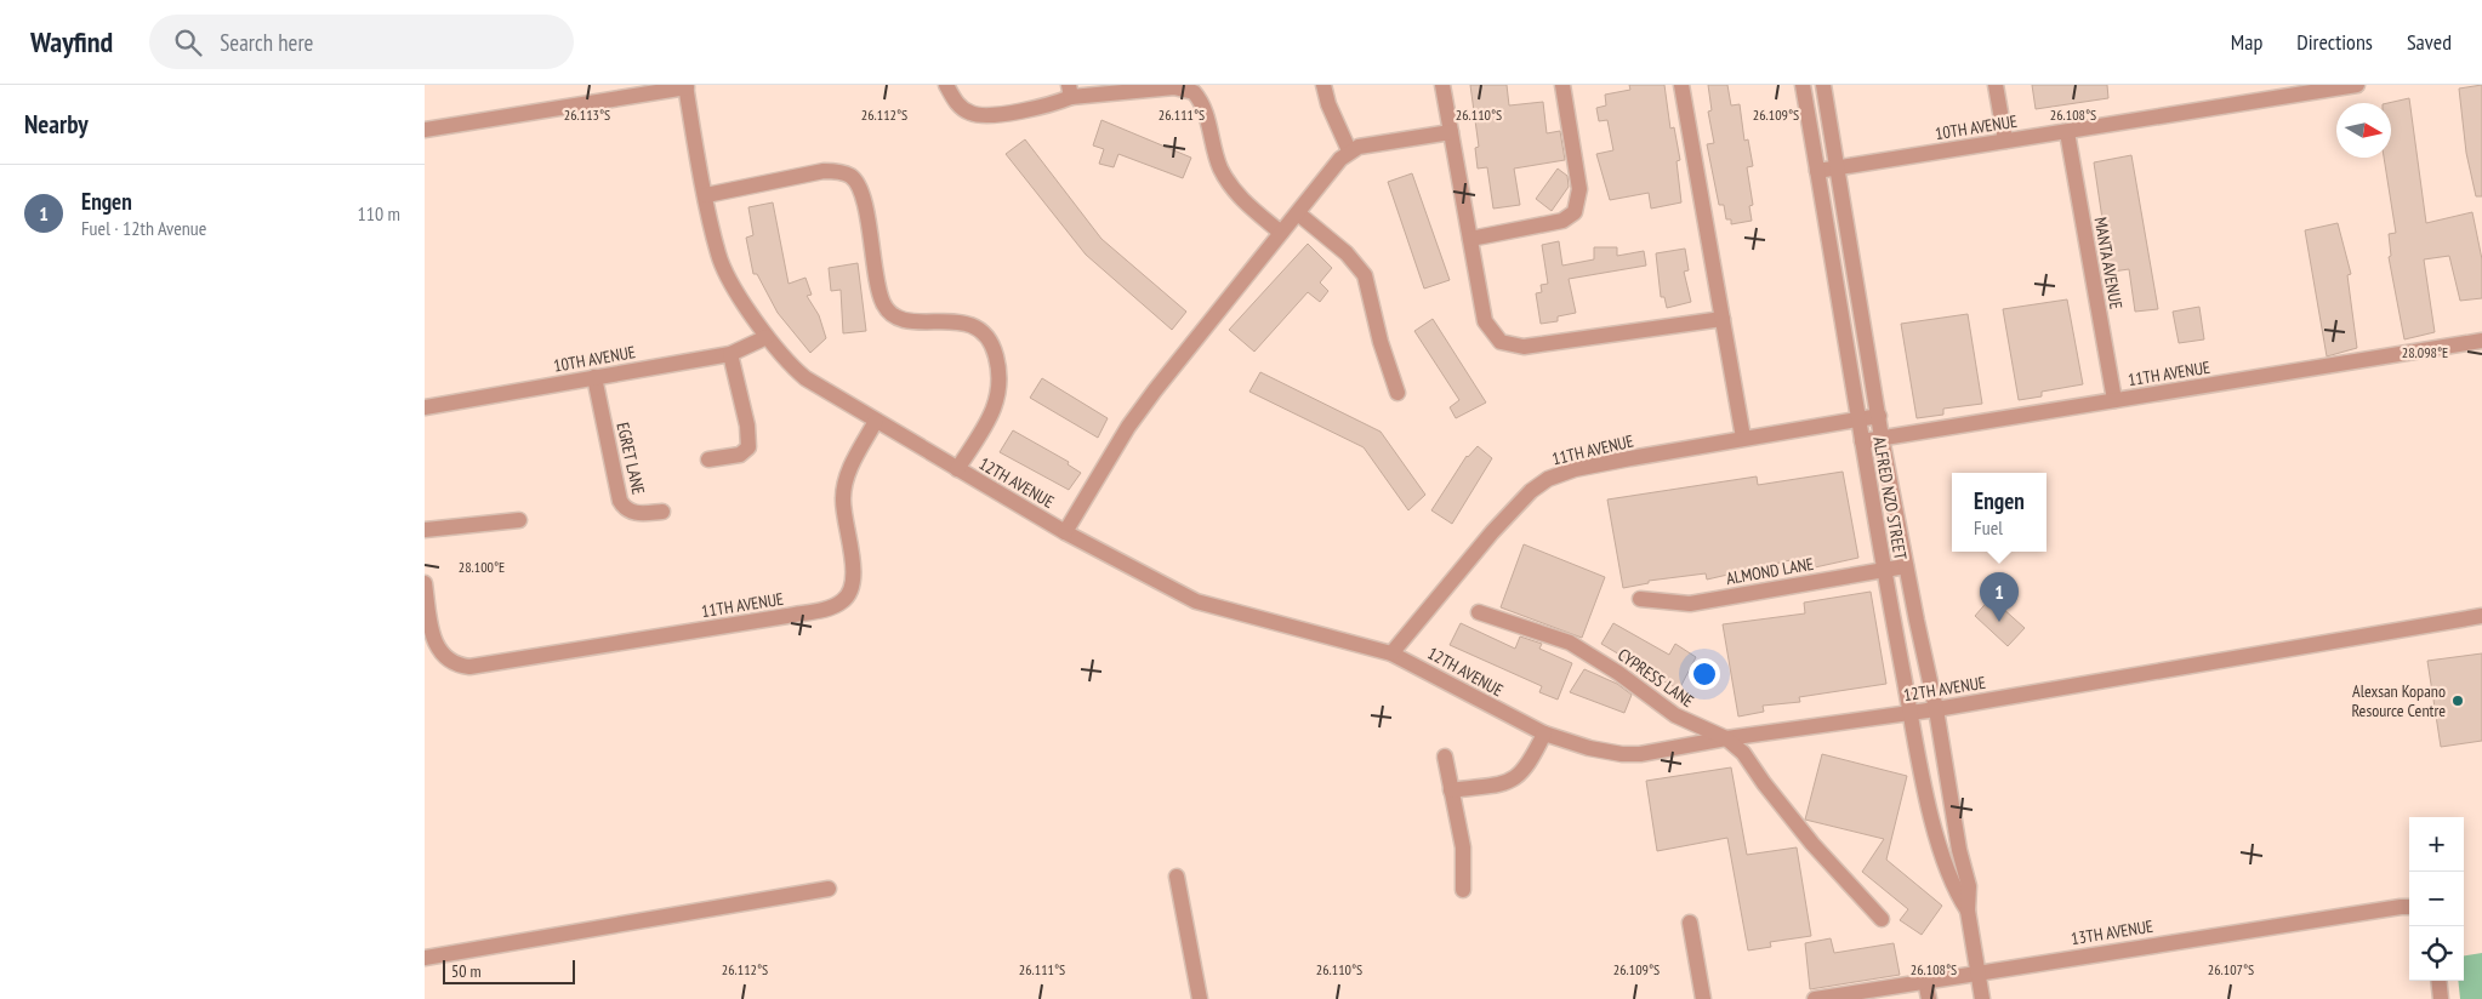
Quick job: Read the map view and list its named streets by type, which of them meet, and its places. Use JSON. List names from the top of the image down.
{
  "streets": {
    "street": [
      "10TH AVENUE",
      "MANTA AVENUE",
      "11TH AVENUE",
      "EGRET LANE",
      "12TH AVENUE",
      "ALFRED NZO STREET",
      "ALMOND LANE",
      "CYPRESS LANE",
      "13TH AVENUE"
    ]
  },
  "crossings": [
    ["10TH AVENUE", "MANTA AVENUE"],
    ["10TH AVENUE", "EGRET LANE"],
    ["10TH AVENUE", "12TH AVENUE"],
    ["10TH AVENUE", "ALFRED NZO STREET"],
    ["MANTA AVENUE", "11TH AVENUE"],
    ["11TH AVENUE", "12TH AVENUE"],
    ["11TH AVENUE", "ALFRED NZO STREET"],
    ["12TH AVENUE", "ALFRED NZO STREET"],
    ["12TH AVENUE", "CYPRESS LANE"],
    ["ALFRED NZO STREET", "ALMOND LANE"],
    ["ALFRED NZO STREET", "13TH AVENUE"]
  ],
  "places": ["Alexsan Kopano Resource Centre"],
  "scale_bar": "50 m",
  "north": "right",
  "page": {
    "header": "Wayfind",
    "search": "Search here",
    "nav": ["Map", "Directions", "Saved"],
    "heading": "Nearby",
    "list": [
      {
        "mark": "1",
        "name": "Engen",
        "note": "Fuel · 12th Avenue",
        "value": "110 m"
      }
    ],
    "popup": ["Engen", "Fuel"],
    "pins": "1",
    "map_buttons": ["+", "−"],
    "scale": "50 m"
  },
  "coordinates": [
    "26.113°S",
    "26.112°S",
    "26.111°S",
    "26.110°S",
    "26.109°S",
    "26.108°S",
    "28.098°E",
    "28.100°E",
    "26.107°S"
  ]
}
